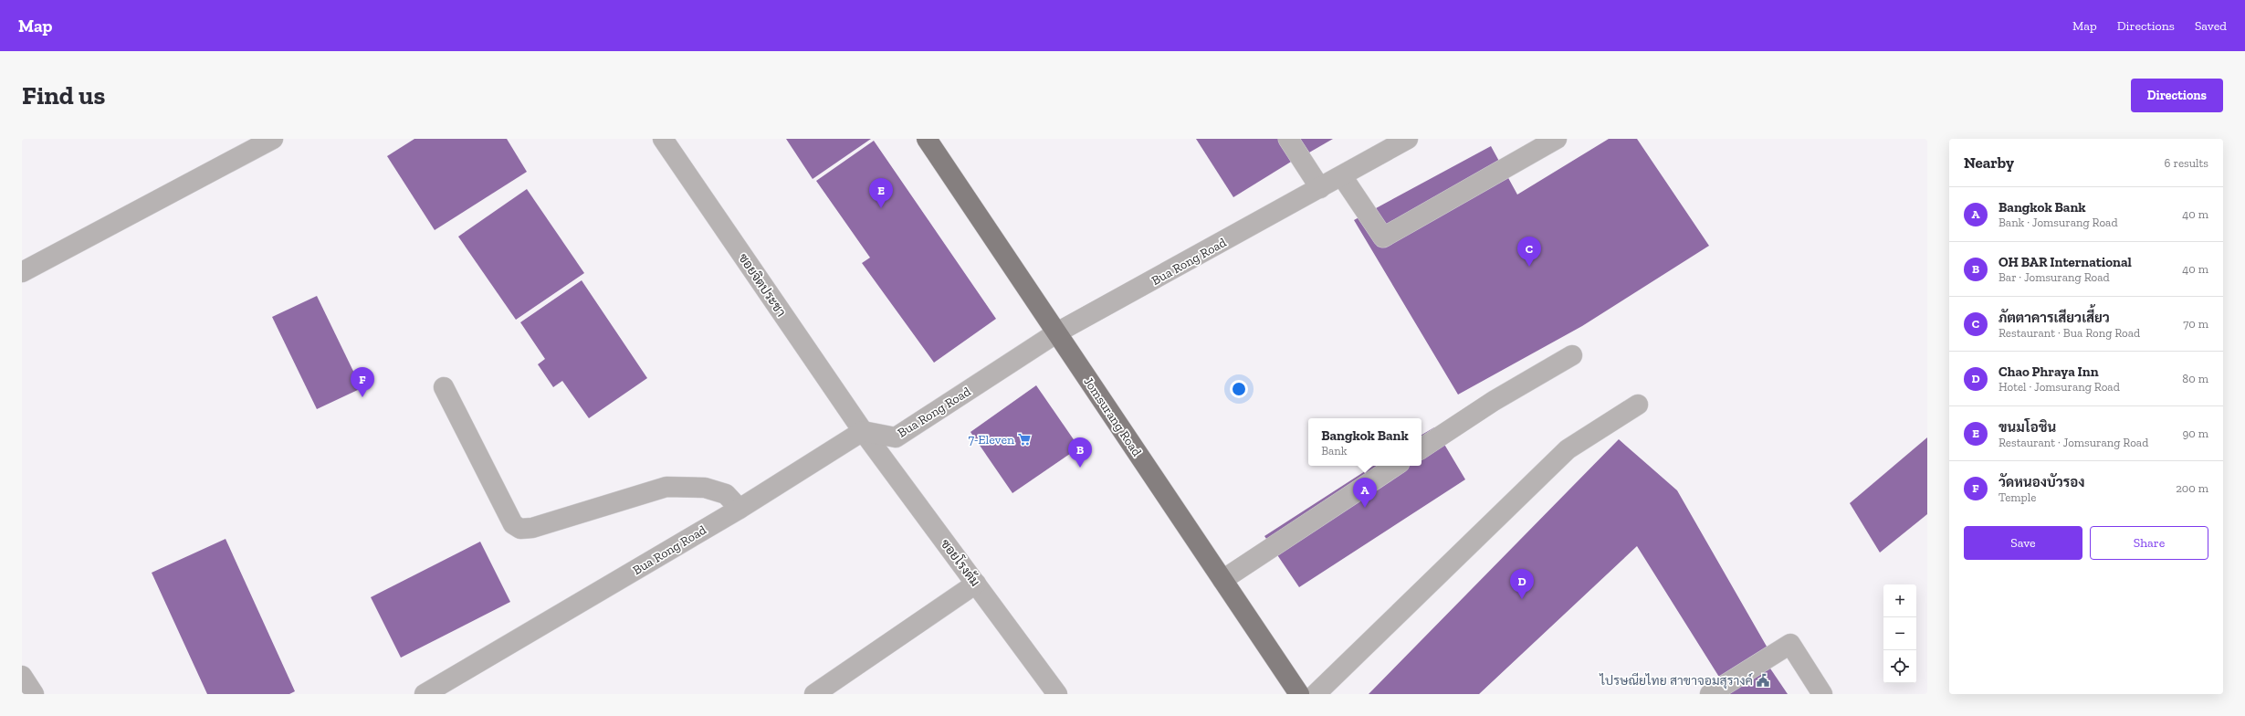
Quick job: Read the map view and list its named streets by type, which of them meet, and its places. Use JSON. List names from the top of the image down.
{
  "streets": {
    "main road": ["Jomsurang Road"],
    "street": ["Bua Rong Road", "ซอยจิตประชา", "ซอยโรงต้ม"]
  },
  "crossings": [
    ["Bua Rong Road", "ซอยจิตประชา"],
    ["Bua Rong Road", "Jomsurang Road"],
    ["Bua Rong Road", "ซอยโรงต้ม"],
    ["ซอยจิตประชา", "ซอยโรงต้ม"]
  ],
  "places": {
    "supermarket": ["7-Eleven"],
    "public building": ["ไปรษณียไทย สาขาจอมสุรางค์"]
  },
  "page": {
    "header": "Map",
    "nav": ["Map", "Directions", "Saved"],
    "buttons": [
      "Directions",
      ["Save", "Share"]
    ],
    "title": "Find us",
    "heading": ["Nearby", "6 results"],
    "pins": [
      "E",
      "C",
      "F",
      "B",
      "A",
      "D"
    ],
    "list": [
      {
        "mark": "A",
        "name": "Bangkok Bank",
        "note": "Bank · Jomsurang Road",
        "value": "40 m"
      },
      {
        "mark": "B",
        "name": "OH BAR International",
        "note": "Bar · Jomsurang Road",
        "value": "40 m"
      },
      {
        "mark": "C",
        "name": "ภัตตาคารเสียวเสี้ยว",
        "note": "Restaurant · Bua Rong Road",
        "value": "70 m"
      },
      {
        "mark": "D",
        "name": "Chao Phraya Inn",
        "note": "Hotel · Jomsurang Road",
        "value": "80 m"
      },
      {
        "mark": "E",
        "name": "ขนมโอชิน",
        "note": "Restaurant · Jomsurang Road",
        "value": "90 m"
      },
      {
        "mark": "F",
        "name": "วัดหนองบัวรอง",
        "note": "Temple",
        "value": "200 m"
      }
    ],
    "popup": ["Bangkok Bank", "Bank"],
    "map_buttons": ["+", "−"]
  }
}
